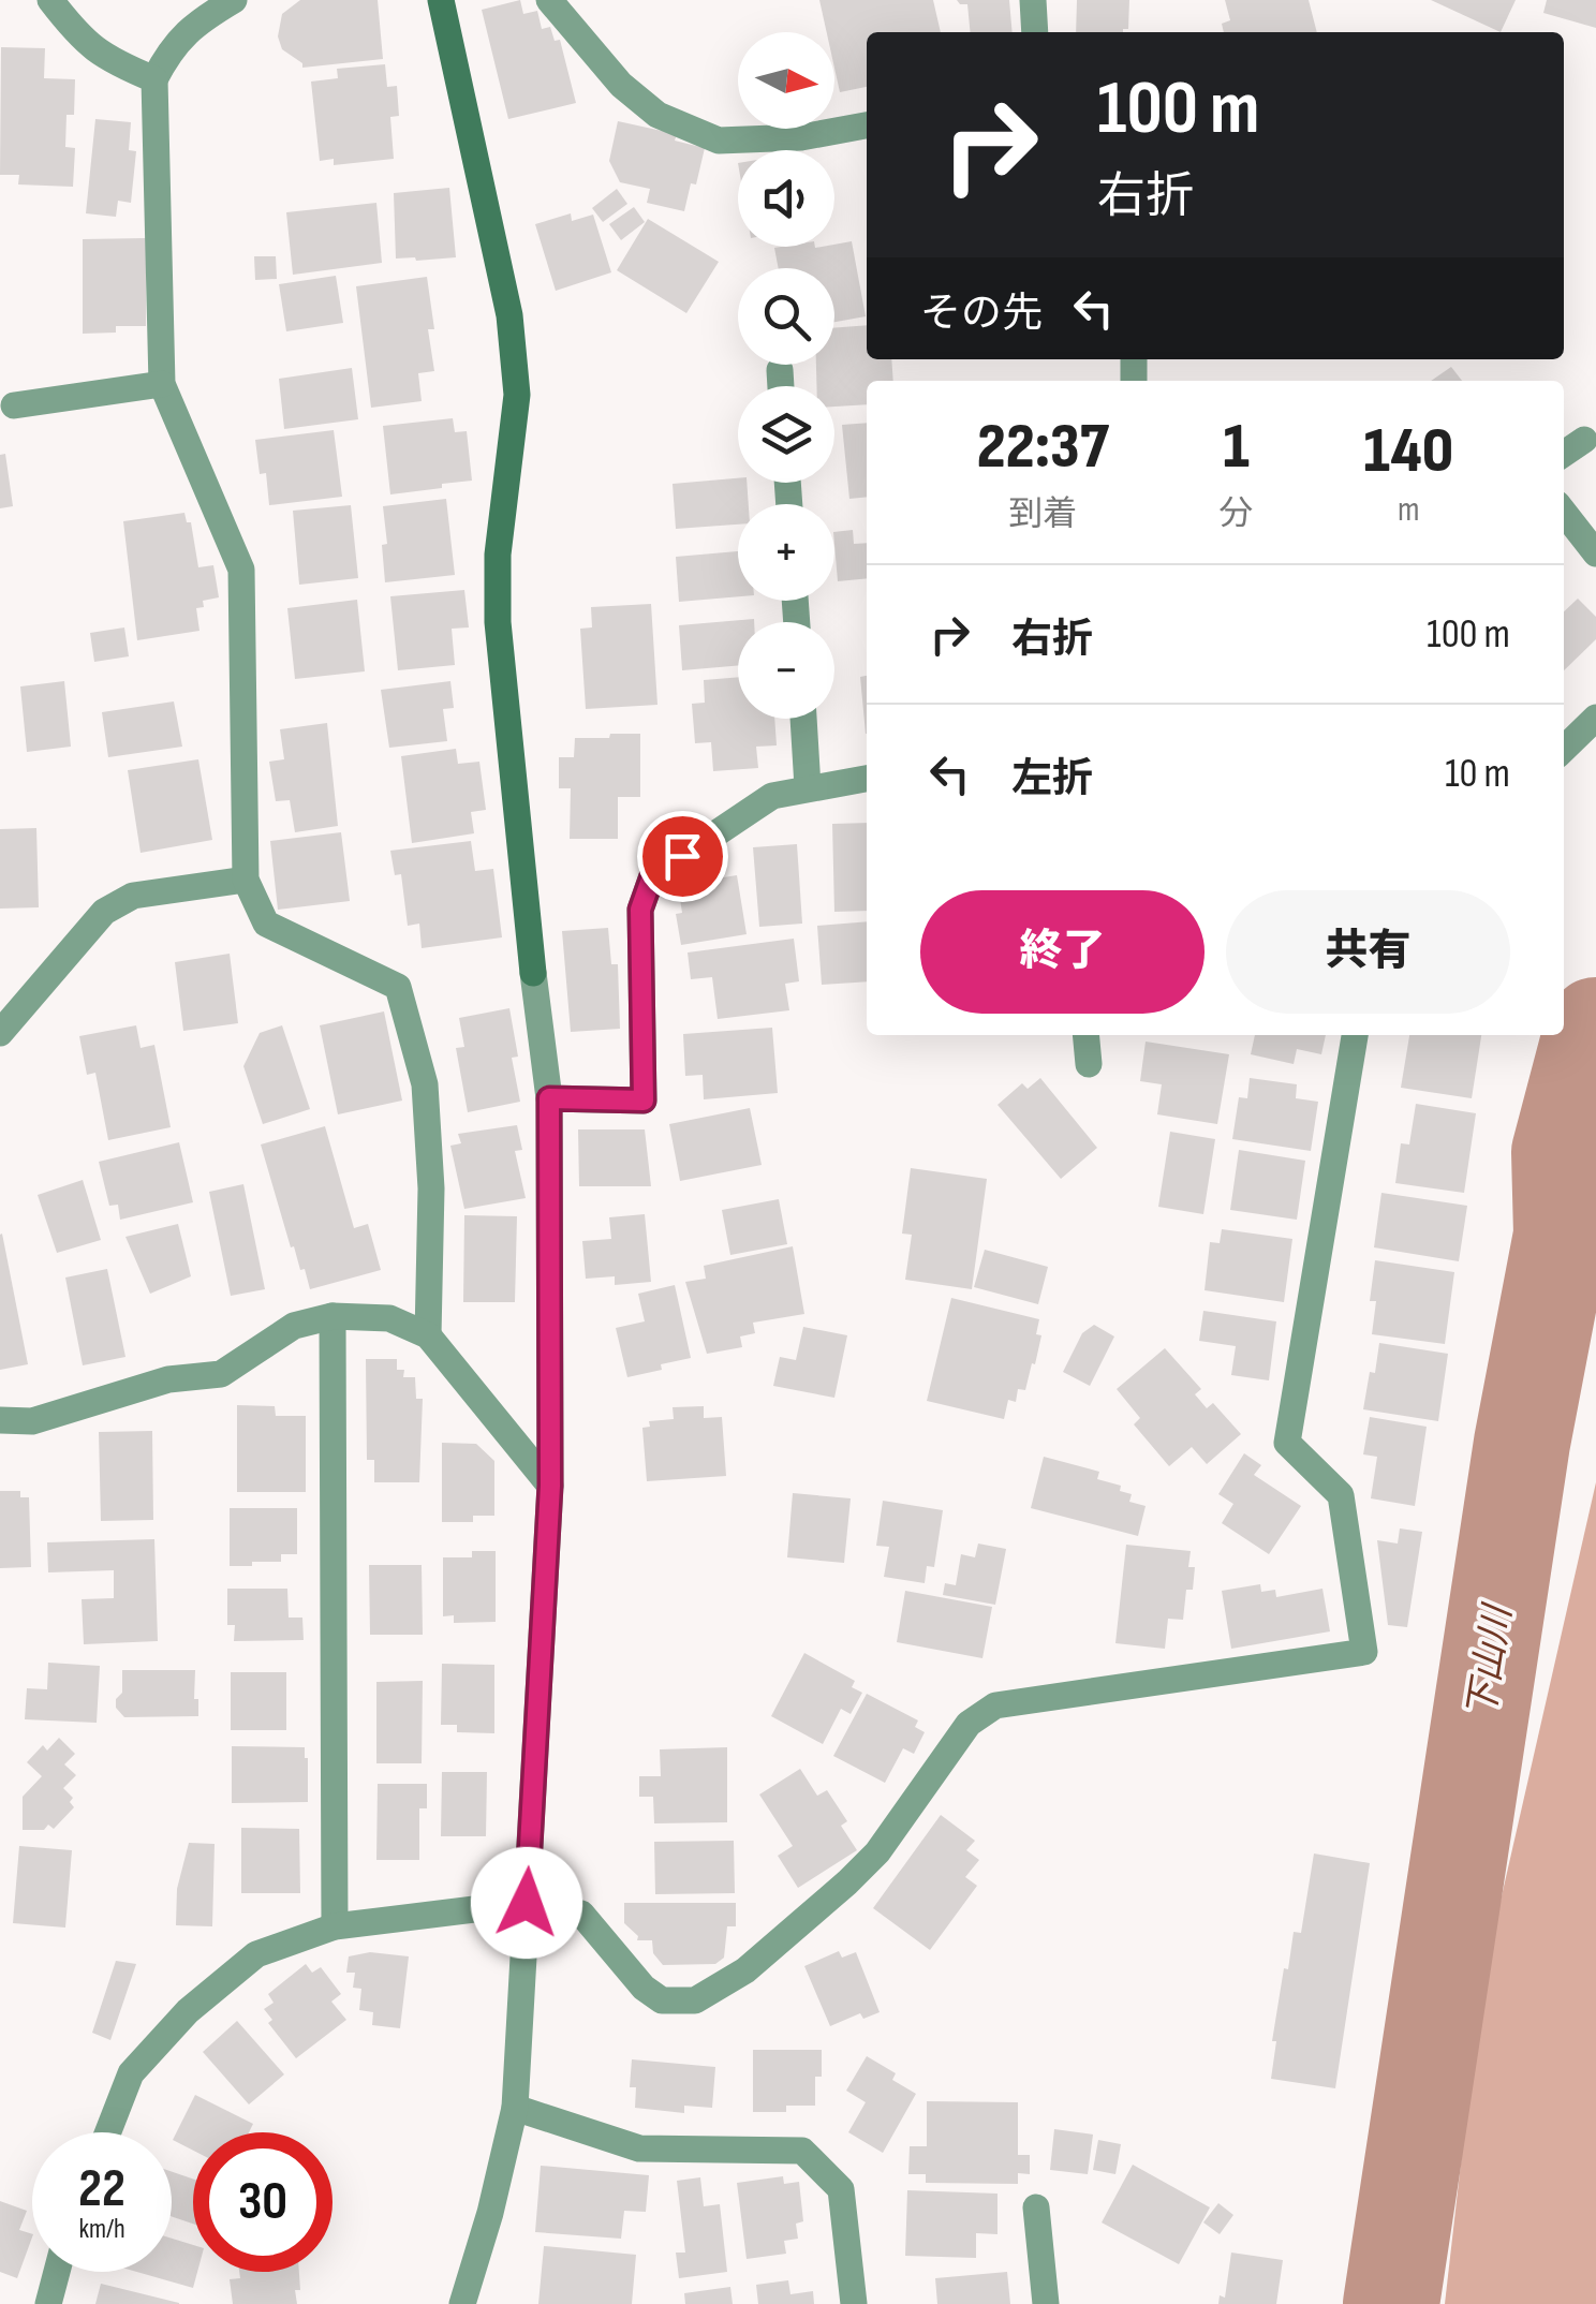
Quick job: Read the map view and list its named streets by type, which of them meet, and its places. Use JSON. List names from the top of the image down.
{
  "water": ["下山川"],
  "north": "right",
  "page": {
    "map_buttons": ["+", "−"],
    "turn": ["100 m", "右折"],
    "then": "その先",
    "eta": [
      "22:37",
      "到着",
      "1",
      "分",
      "140",
      "m"
    ],
    "list": [
      {
        "name": "右折",
        "value": "100 m"
      },
      {
        "name": "左折",
        "value": "10 m"
      }
    ],
    "buttons": ["終了", "共有"],
    "speed": "22 km/h",
    "limit": "30"
  }
}
